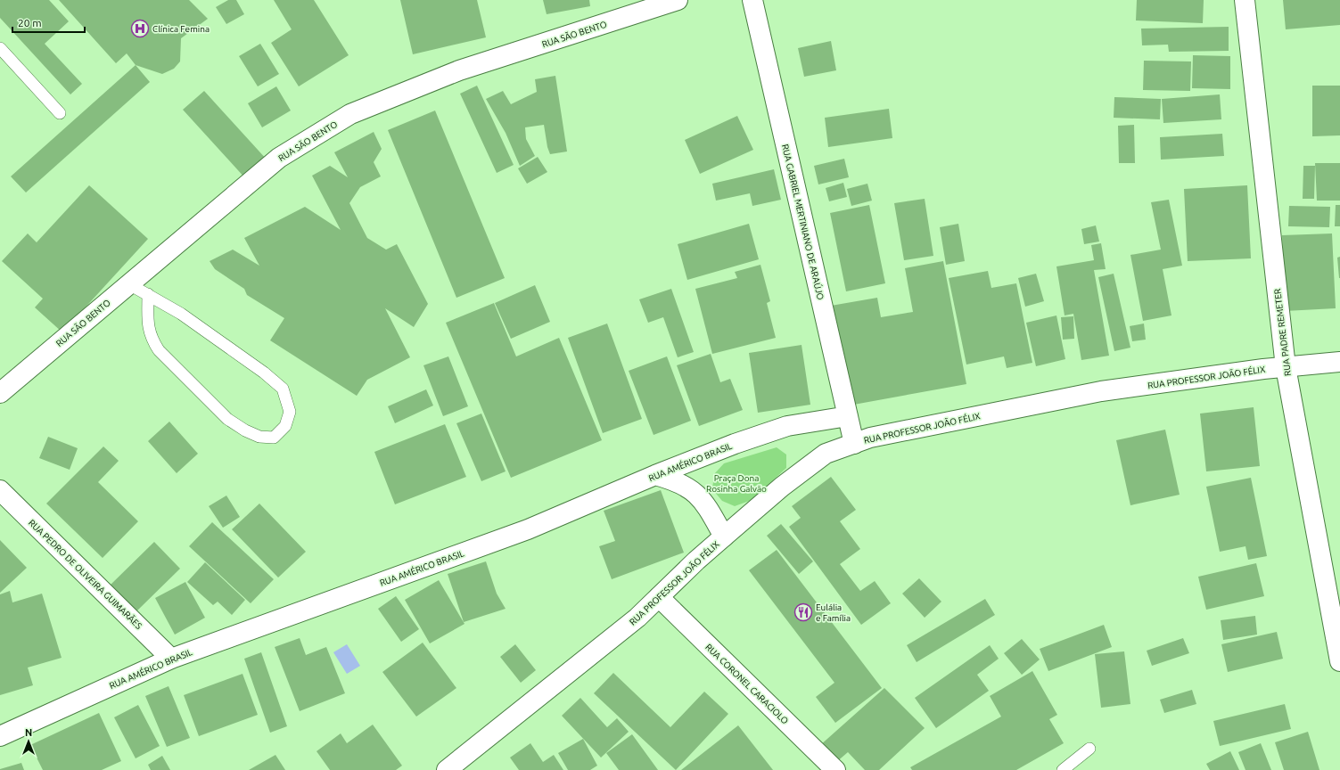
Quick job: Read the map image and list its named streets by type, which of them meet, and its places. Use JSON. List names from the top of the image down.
{
  "streets": {
    "street": [
      "RUA SÃO BENTO",
      "RUA GABRIEL MERTINIANO DE ARAÚJO",
      "RUA PADRE REMETER",
      "RUA PROFESSOR JOÃO FÉLIX",
      "RUA AMÉRICO BRASIL",
      "RUA PEDRO DE OLIVEIRA GUIMARÃES",
      "RUA CORONEL CARACIOLO"
    ]
  },
  "crossings": [
    ["RUA GABRIEL MERTINIANO DE ARAÚJO", "RUA PROFESSOR JOÃO FÉLIX"],
    ["RUA GABRIEL MERTINIANO DE ARAÚJO", "RUA AMÉRICO BRASIL"],
    ["RUA PADRE REMETER", "RUA PROFESSOR JOÃO FÉLIX"],
    ["RUA PROFESSOR JOÃO FÉLIX", "RUA CORONEL CARACIOLO"],
    ["RUA AMÉRICO BRASIL", "RUA PEDRO DE OLIVEIRA GUIMARÃES"]
  ],
  "parks": ["Praça Dona Rosinha Galvão"],
  "places": {
    "hospital": ["Clínica Femina"],
    "restaurant": ["Eulália e Família"]
  },
  "scale_bar": "20 m",
  "north": "top"
}
